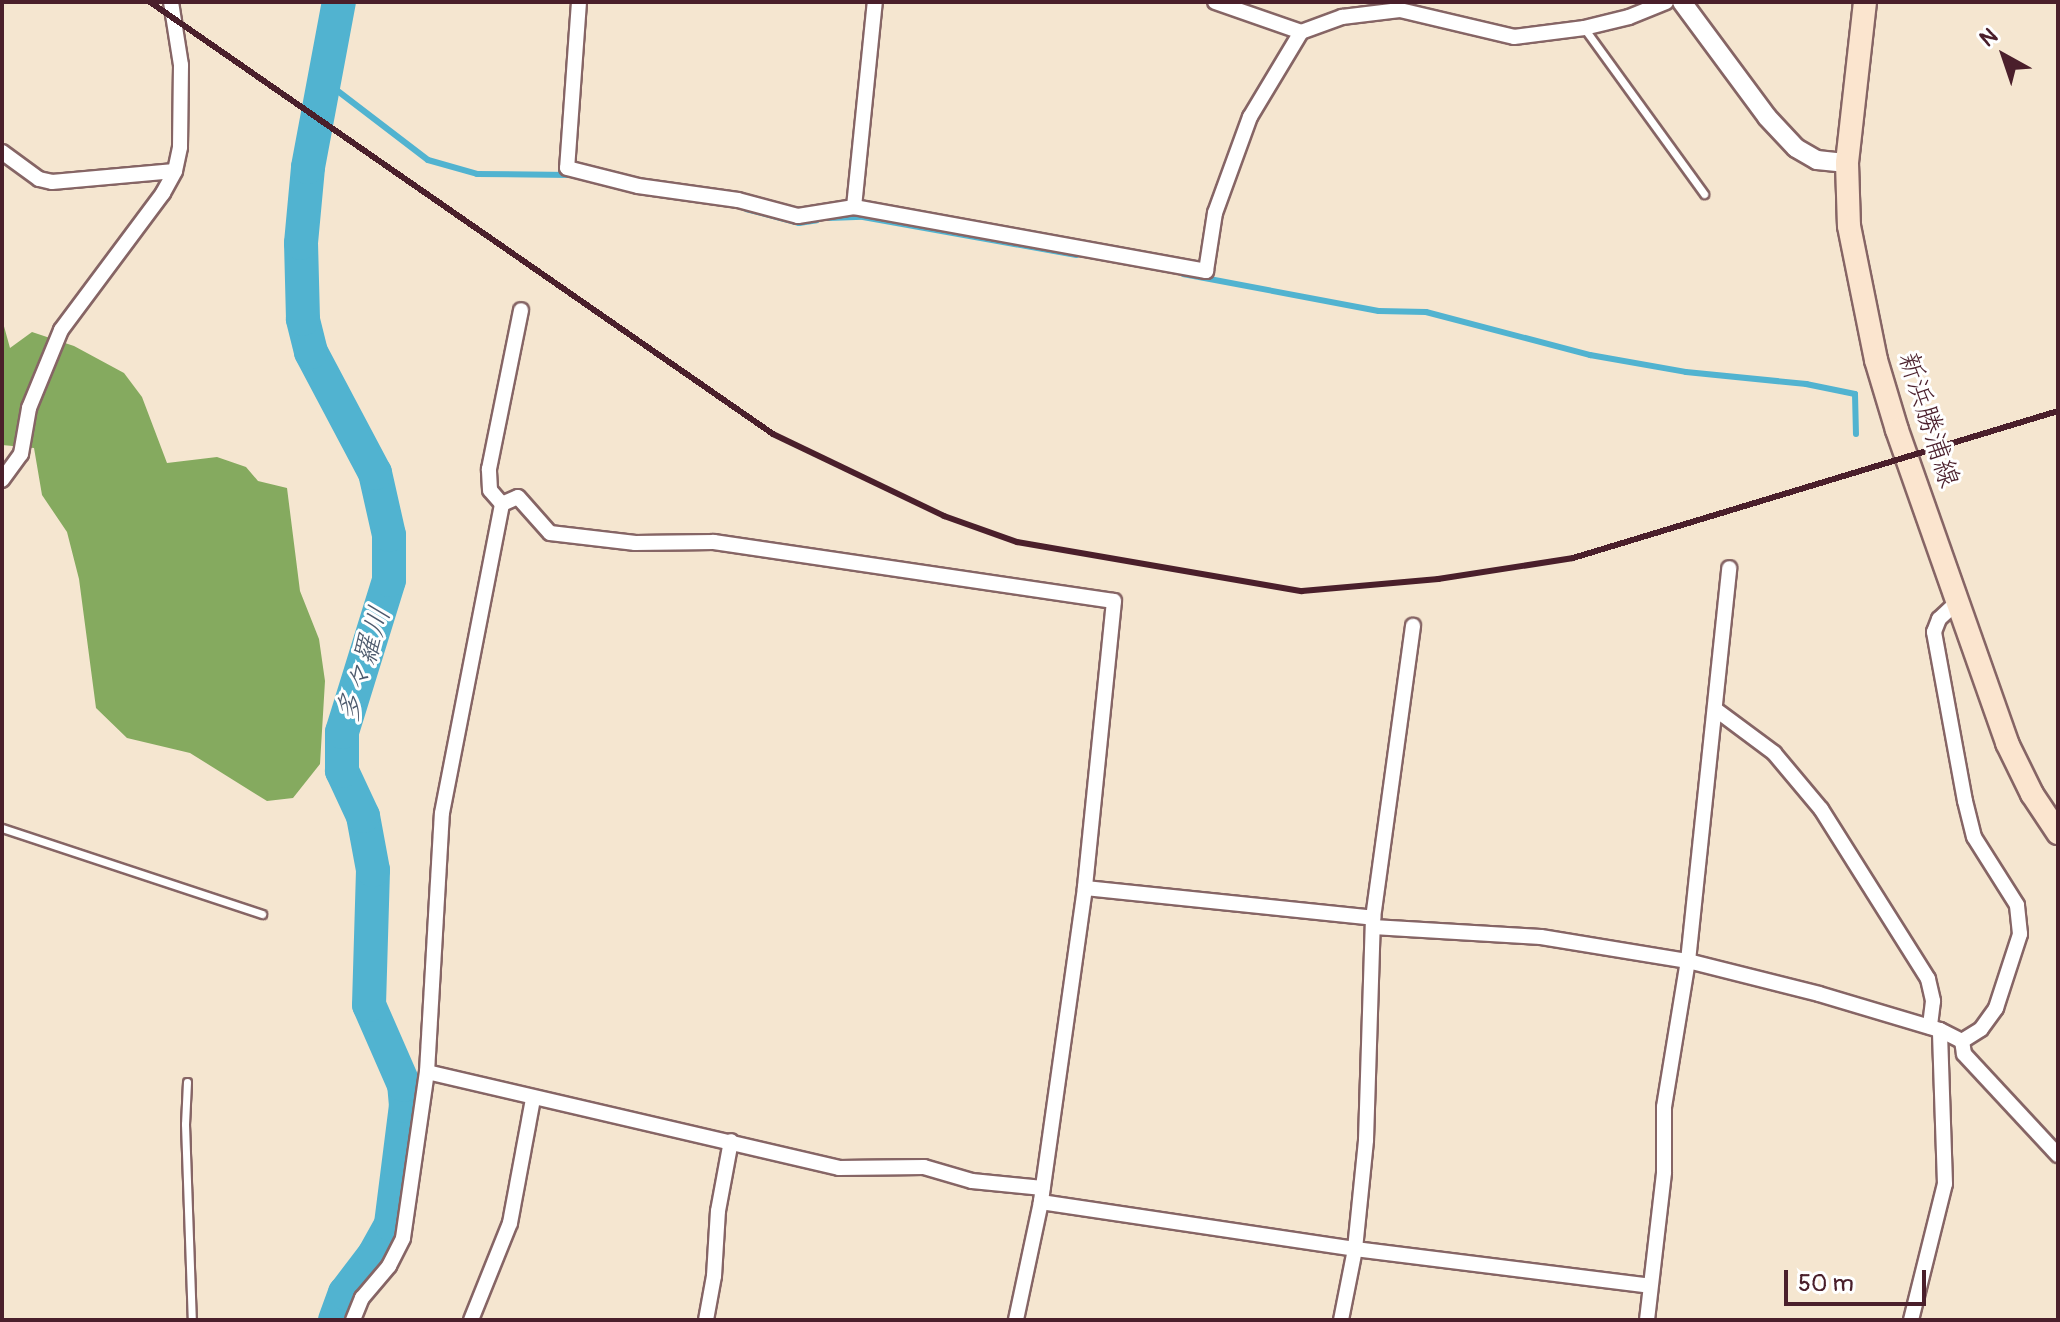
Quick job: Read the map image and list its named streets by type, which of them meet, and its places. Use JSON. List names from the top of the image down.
{
  "streets": {
    "main road": ["新浜勝浦線"]
  },
  "water": ["多々羅川"],
  "scale_bar": "50 m",
  "north": "top left"
}
